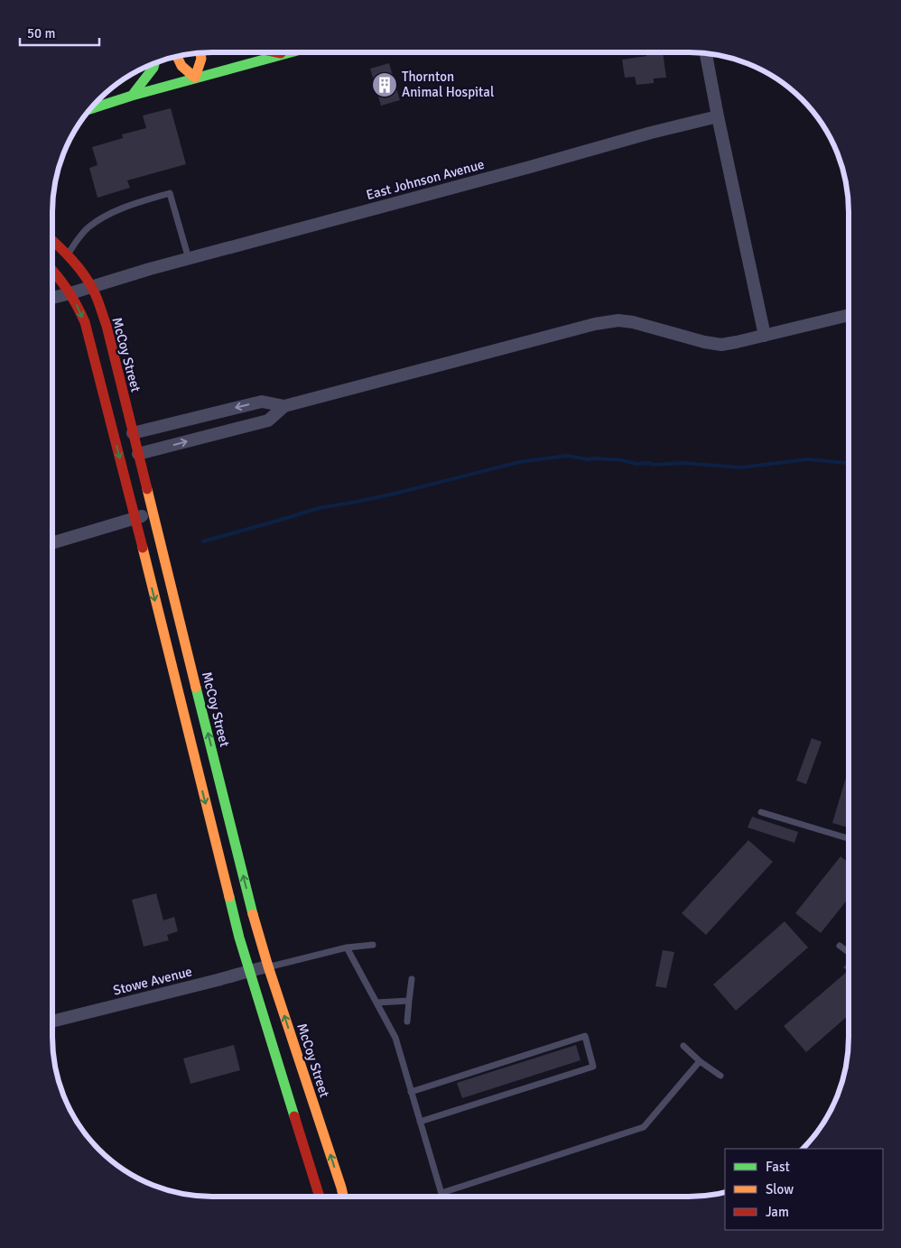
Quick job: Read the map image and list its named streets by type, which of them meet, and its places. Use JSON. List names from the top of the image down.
{
  "streets": {
    "street": ["East Johnson Avenue", "McCoy Street", "Stowe Avenue"]
  },
  "crossings": [
    ["East Johnson Avenue", "McCoy Street"],
    ["McCoy Street", "Stowe Avenue"]
  ],
  "places": {
    "building": ["Thornton Animal Hospital"]
  },
  "legend": ["Fast", "Slow", "Jam"],
  "scale_bar": "50 m"
}
